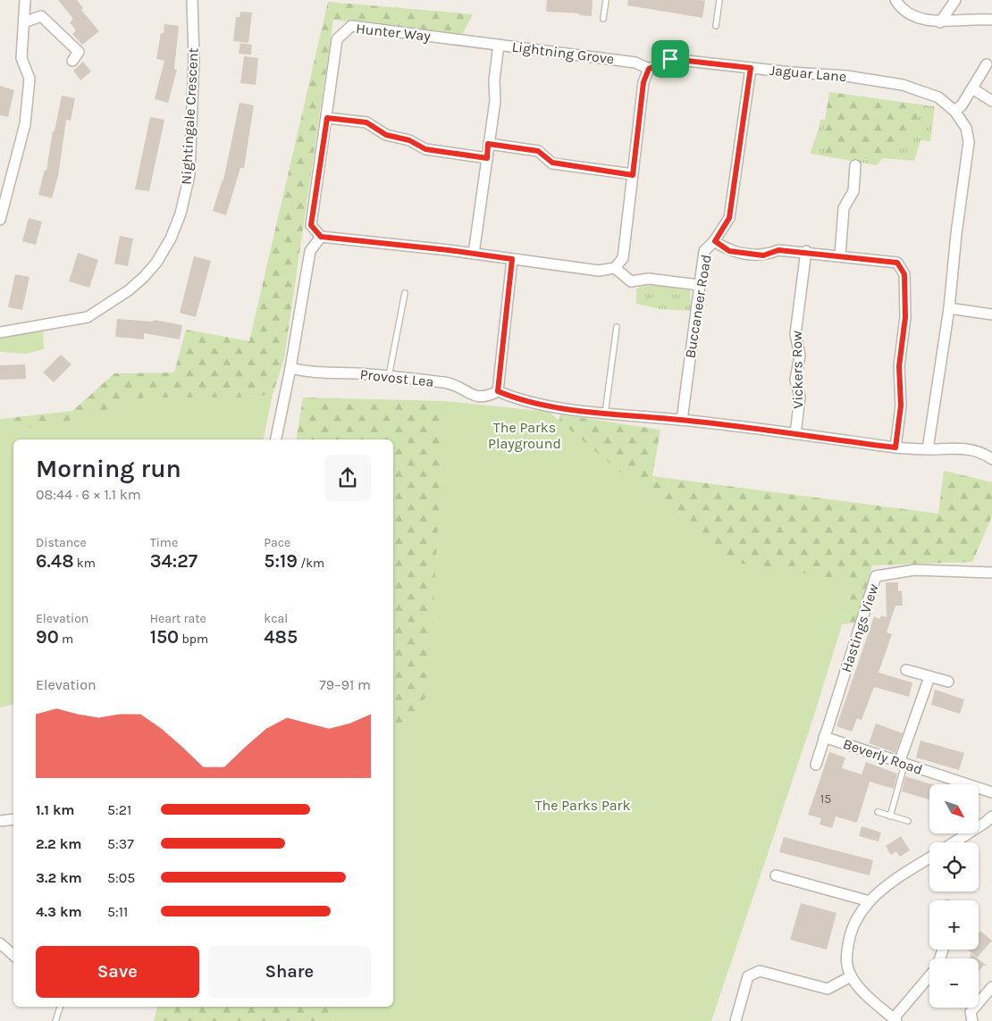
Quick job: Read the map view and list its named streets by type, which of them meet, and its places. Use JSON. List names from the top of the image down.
{
  "streets": {
    "street": [
      "Hunter Way",
      "Lightning Grove",
      "Jaguar Lane",
      "Nightingale Crescent",
      "Buccaneer Road",
      "Vickers Row",
      "Provost Lea",
      "Hastings View",
      "Beverly Road"
    ]
  },
  "crossings": [
    ["Hunter Way", "Lightning Grove"],
    ["Lightning Grove", "Jaguar Lane"],
    ["Jaguar Lane", "Buccaneer Road"],
    ["Hastings View", "Beverly Road"]
  ],
  "parks": ["The Parks Playground", "The Parks Park"],
  "house_numbers": ["15"],
  "north": "bottom right",
  "page": {
    "heading": ["Morning run", "08:44 · 6 × 1.1 km"],
    "stats": [
      ["Distance", "6.48 km"],
      ["Time", "34:27"],
      ["Pace", "5:19 /km"],
      ["Elevation", "90 m"],
      ["Heart rate", "150 bpm"],
      ["kcal", "485"]
    ],
    "chart": ["Elevation", "79–91 m"],
    "map_buttons": ["+", "−"],
    "list": [
      {
        "name": "1.1 km",
        "note": "5:21"
      },
      {
        "name": "2.2 km",
        "note": "5:37"
      },
      {
        "name": "3.2 km",
        "note": "5:05"
      },
      {
        "name": "4.3 km",
        "note": "5:11"
      }
    ],
    "buttons": ["Save", "Share"]
  }
}
